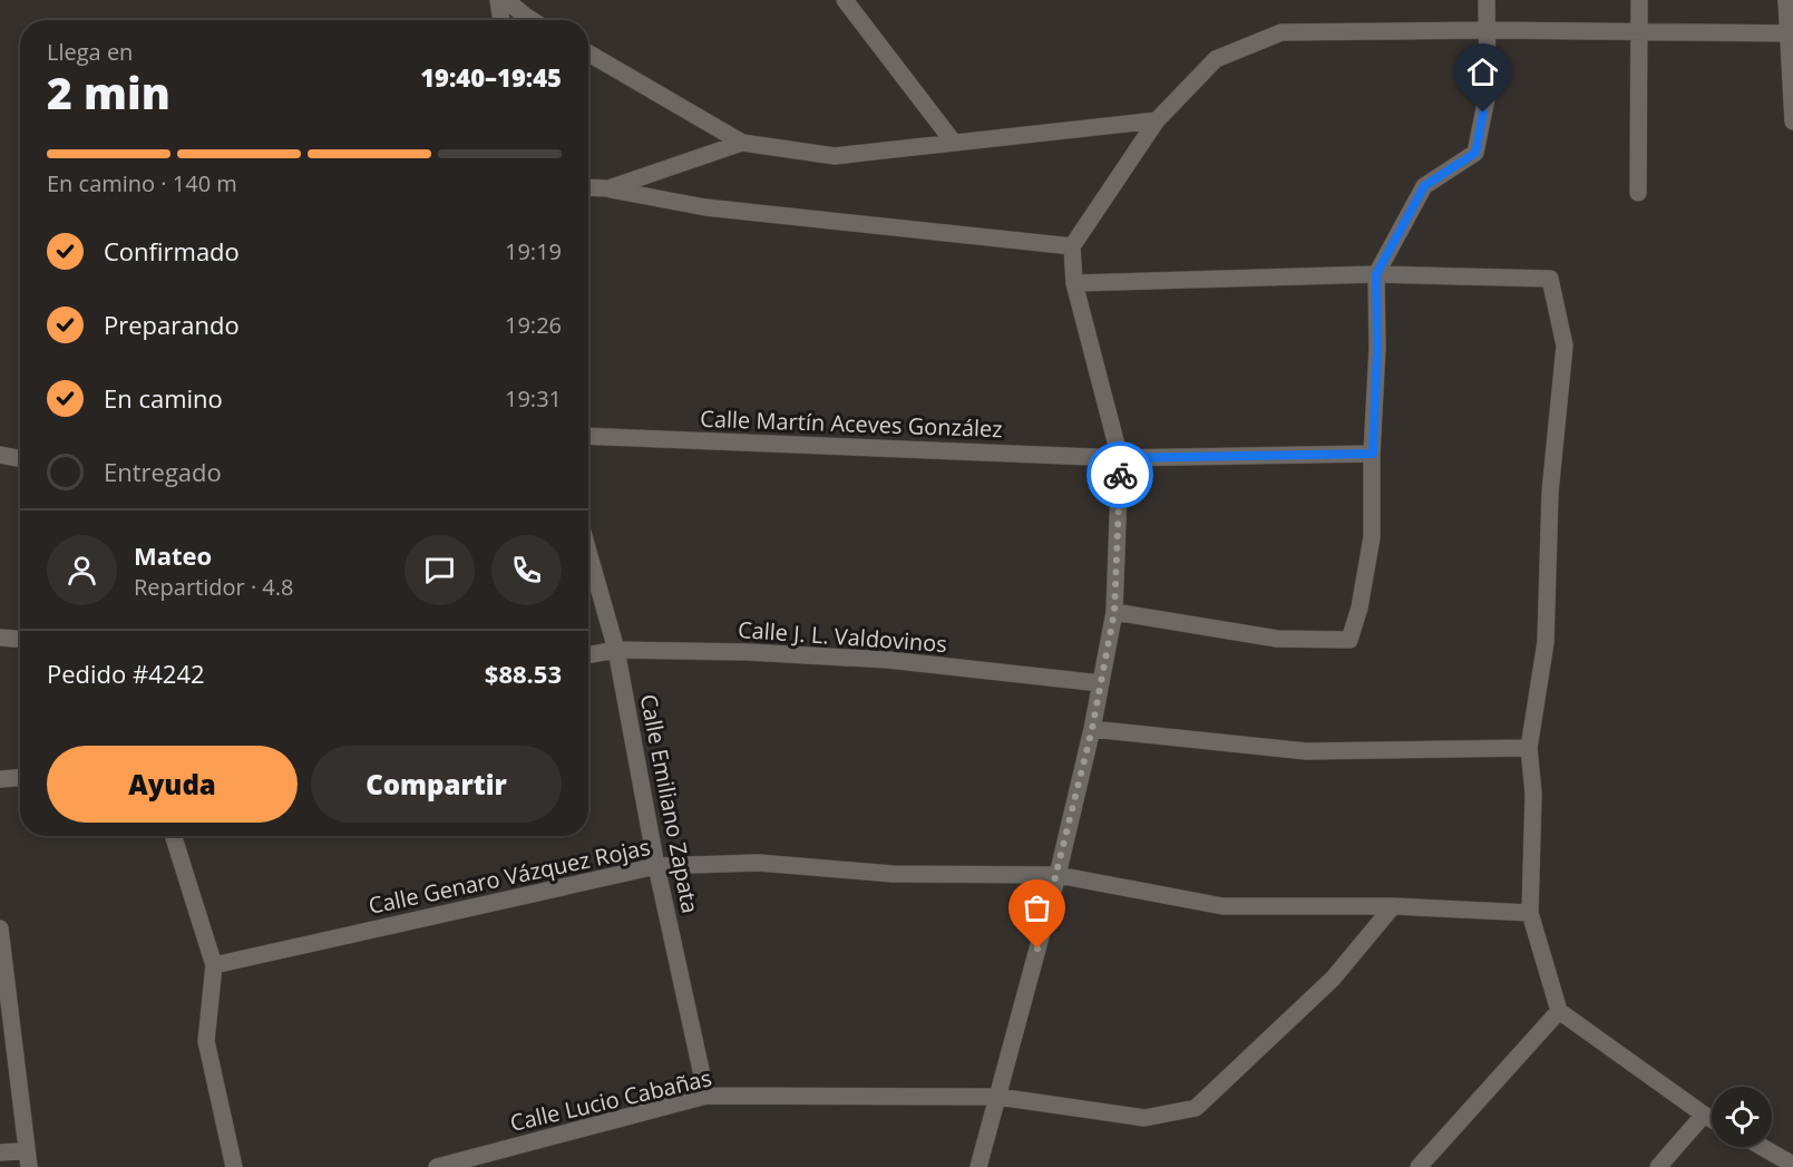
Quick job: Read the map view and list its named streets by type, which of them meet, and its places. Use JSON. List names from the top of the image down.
{
  "streets": {
    "street": [
      "Calle Martín Aceves González",
      "Calle J. L. Valdovinos",
      "Calle Emiliano Zapata",
      "Calle Genaro Vázquez Rojas",
      "Calle Lucio Cabañas"
    ]
  },
  "crossings": [
    ["Calle J. L. Valdovinos", "Calle Emiliano Zapata"],
    ["Calle Emiliano Zapata", "Calle Genaro Vázquez Rojas"],
    ["Calle Emiliano Zapata", "Calle Lucio Cabañas"],
    ["Calle Genaro Vázquez Rojas", "Calle Lucio Cabañas"]
  ],
  "page": {
    "heading": ["2 min", "Llega en", "19:40–19:45"],
    "panel": [
      "Mateo",
      "Repartidor · 4.8",
      "Pedido #4242",
      "$88.53"
    ],
    "bar": "En camino · 140 m",
    "list": [
      ["Confirmado", "19:19"],
      ["Preparando", "19:26"],
      ["En camino", "19:31"],
      "Entregado"
    ],
    "buttons": ["Ayuda", "Compartir"]
  }
}
